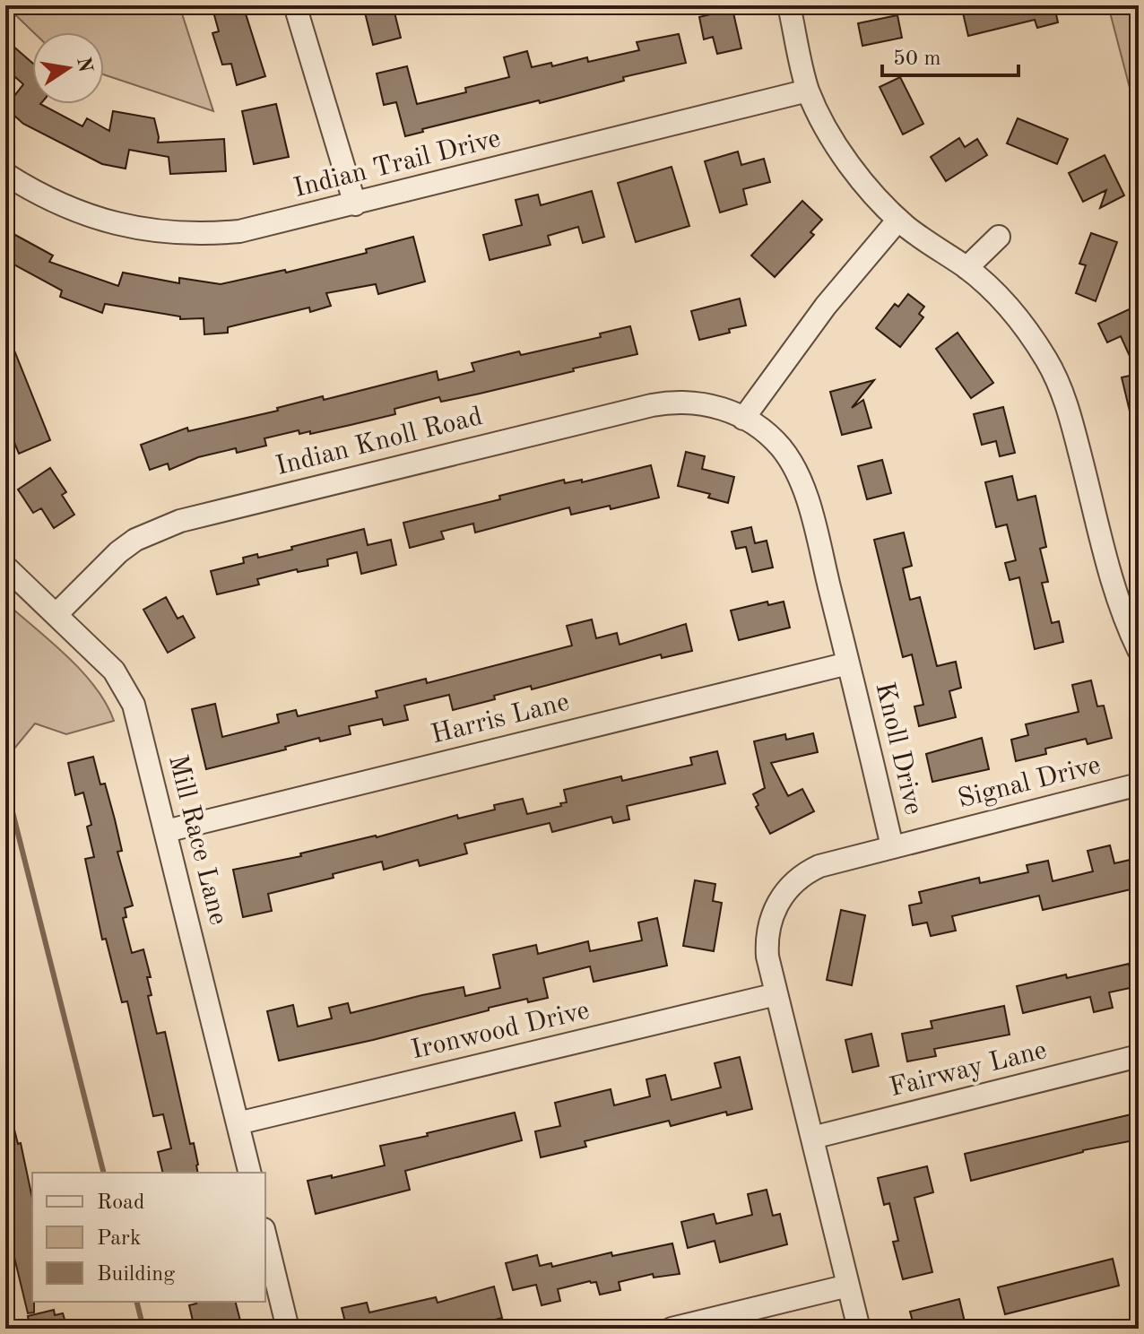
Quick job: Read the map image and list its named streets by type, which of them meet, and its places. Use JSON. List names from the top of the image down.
{
  "streets": {
    "street": [
      "Indian Trail Drive",
      "Indian Knoll Road",
      "Harris Lane",
      "Knoll Drive",
      "Signal Drive",
      "Mill Race Lane",
      "Ironwood Drive",
      "Fairway Lane"
    ]
  },
  "crossings": [
    ["Indian Knoll Road", "Knoll Drive"],
    ["Indian Knoll Road", "Mill Race Lane"],
    ["Harris Lane", "Knoll Drive"],
    ["Harris Lane", "Mill Race Lane"],
    ["Knoll Drive", "Signal Drive"],
    ["Knoll Drive", "Ironwood Drive"],
    ["Knoll Drive", "Fairway Lane"],
    ["Mill Race Lane", "Ironwood Drive"]
  ],
  "legend": ["Road", "Park", "Building"],
  "scale_bar": "50 m",
  "north": "right"
}
